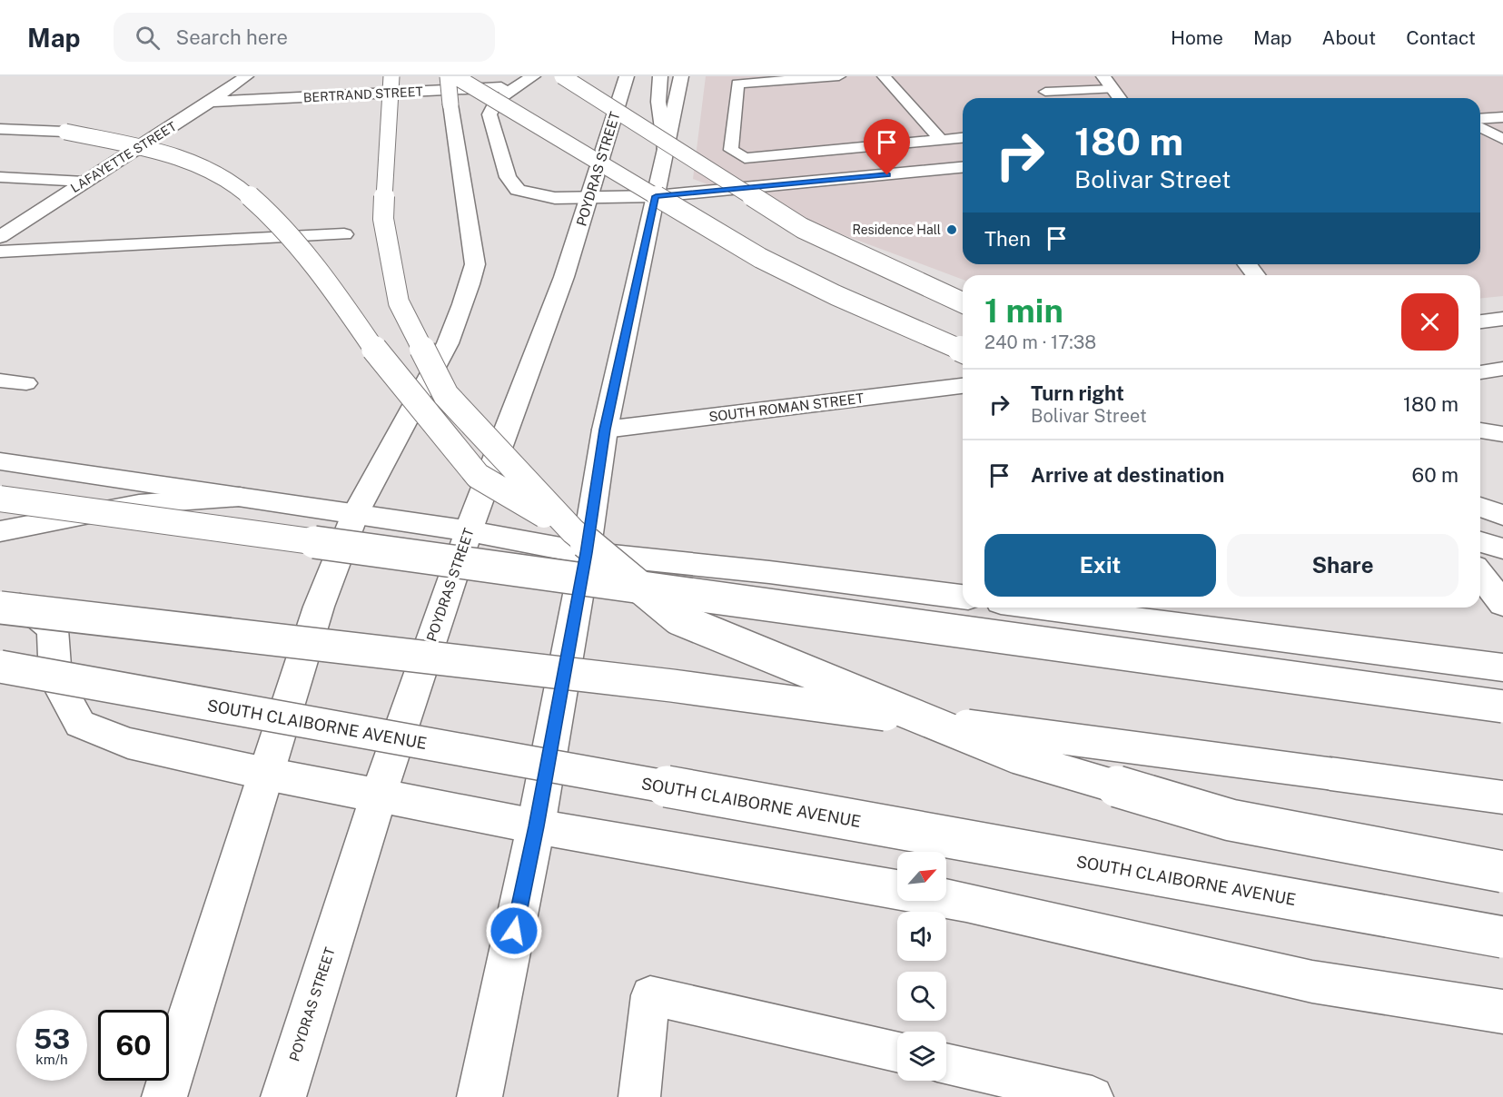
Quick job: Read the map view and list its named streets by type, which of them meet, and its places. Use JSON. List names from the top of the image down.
{
  "streets": {
    "main road": [
      "BERTRAND STREET",
      "LAFAYETTE STREET",
      "POYDRAS STREET",
      "SOUTH ROMAN STREET",
      "SOUTH CLAIBORNE AVENUE"
    ]
  },
  "crossings": [
    ["BERTRAND STREET", "LAFAYETTE STREET"]
  ],
  "places": ["Residence Hall"],
  "north": "top right",
  "page": {
    "header": "Map",
    "search": "Search here",
    "nav": [
      "Home",
      "Map",
      "About",
      "Contact"
    ],
    "turn": ["180 m", "Bolivar Street"],
    "then": "Then",
    "heading": ["1 min", "240 m · 17:38"],
    "list": [
      {
        "name": "Turn right",
        "note": "Bolivar Street",
        "value": "180 m"
      },
      {
        "name": "Arrive at destination",
        "value": "60 m"
      }
    ],
    "buttons": ["Exit", "Share"],
    "speed": "53 km/h",
    "limit": "60"
  }
}
